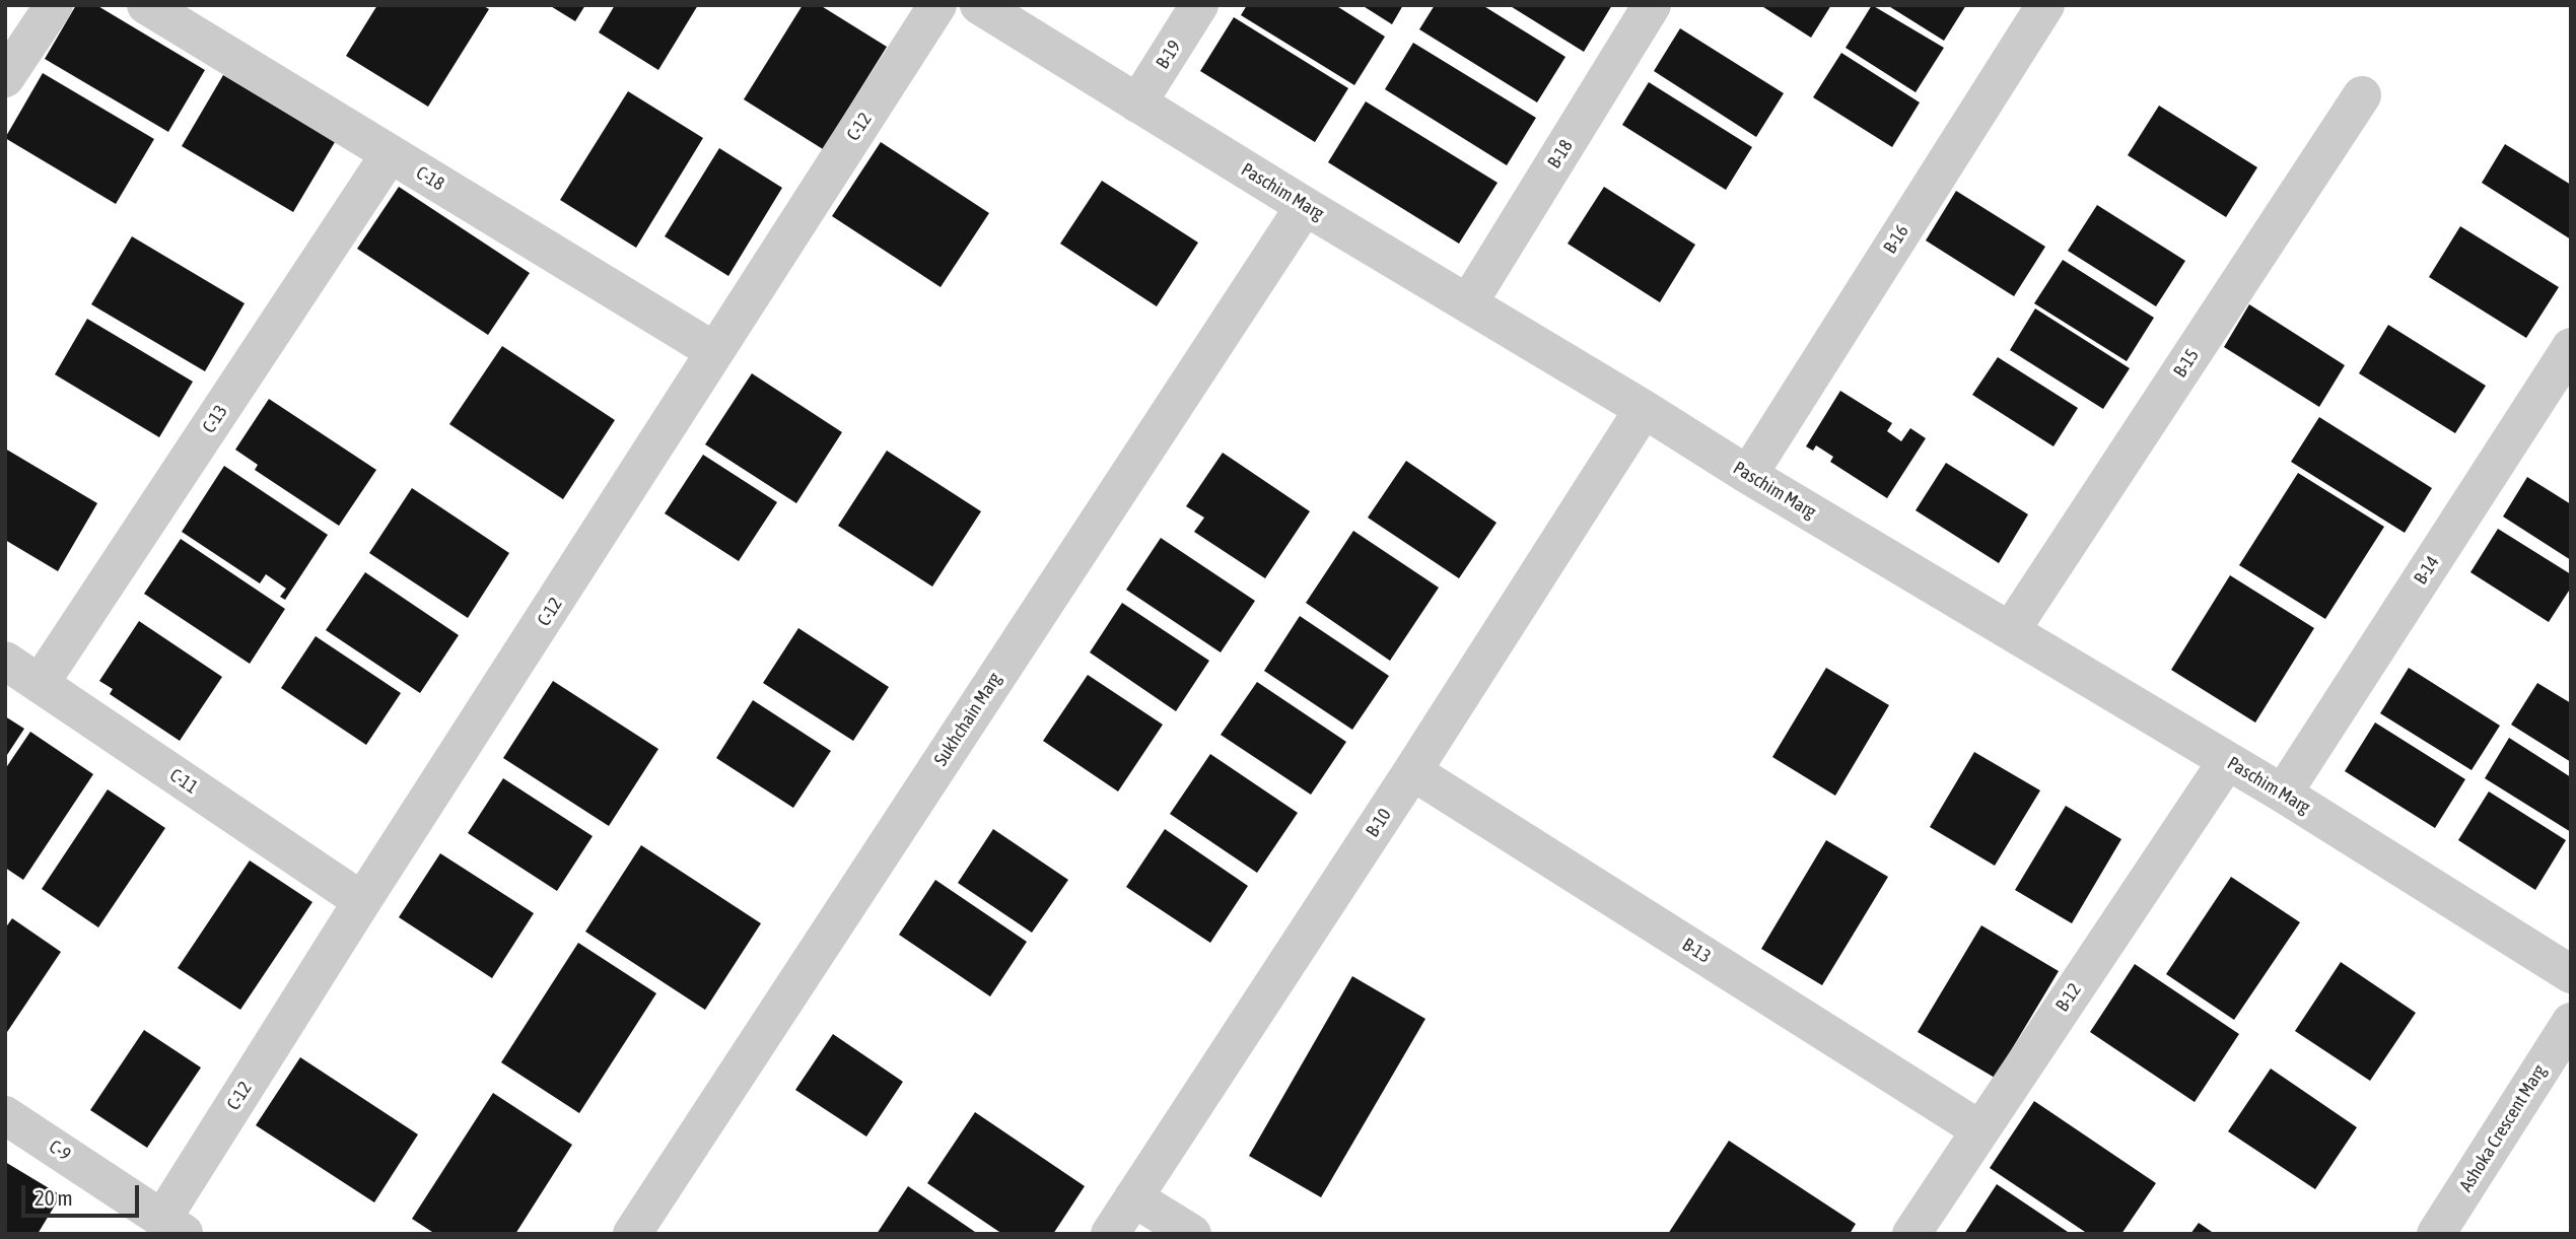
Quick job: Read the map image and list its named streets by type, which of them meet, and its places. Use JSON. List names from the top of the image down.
{
  "streets": {
    "street": [
      "B-19",
      "C-12",
      "B-18",
      "C-18",
      "Paschim Marg",
      "B-16",
      "B-15",
      "C-13",
      "B-14",
      "Sukhchain Marg",
      "C-11",
      "B-10",
      "B-13",
      "B-12",
      "Ashoka Crescent Marg",
      "C-9"
    ]
  },
  "crossings": [
    ["B-19", "Paschim Marg"],
    ["C-12", "C-18"],
    ["C-12", "C-11"],
    ["C-12", "C-9"],
    ["B-18", "Paschim Marg"],
    ["C-18", "C-13"],
    ["Paschim Marg", "B-16"],
    ["Paschim Marg", "B-15"],
    ["Paschim Marg", "B-14"],
    ["Paschim Marg", "Sukhchain Marg"],
    ["Paschim Marg", "B-10"],
    ["Paschim Marg", "B-12"],
    ["C-13", "C-11"],
    ["B-10", "B-13"],
    ["B-13", "B-12"]
  ],
  "scale_bar": "20 m"
}
